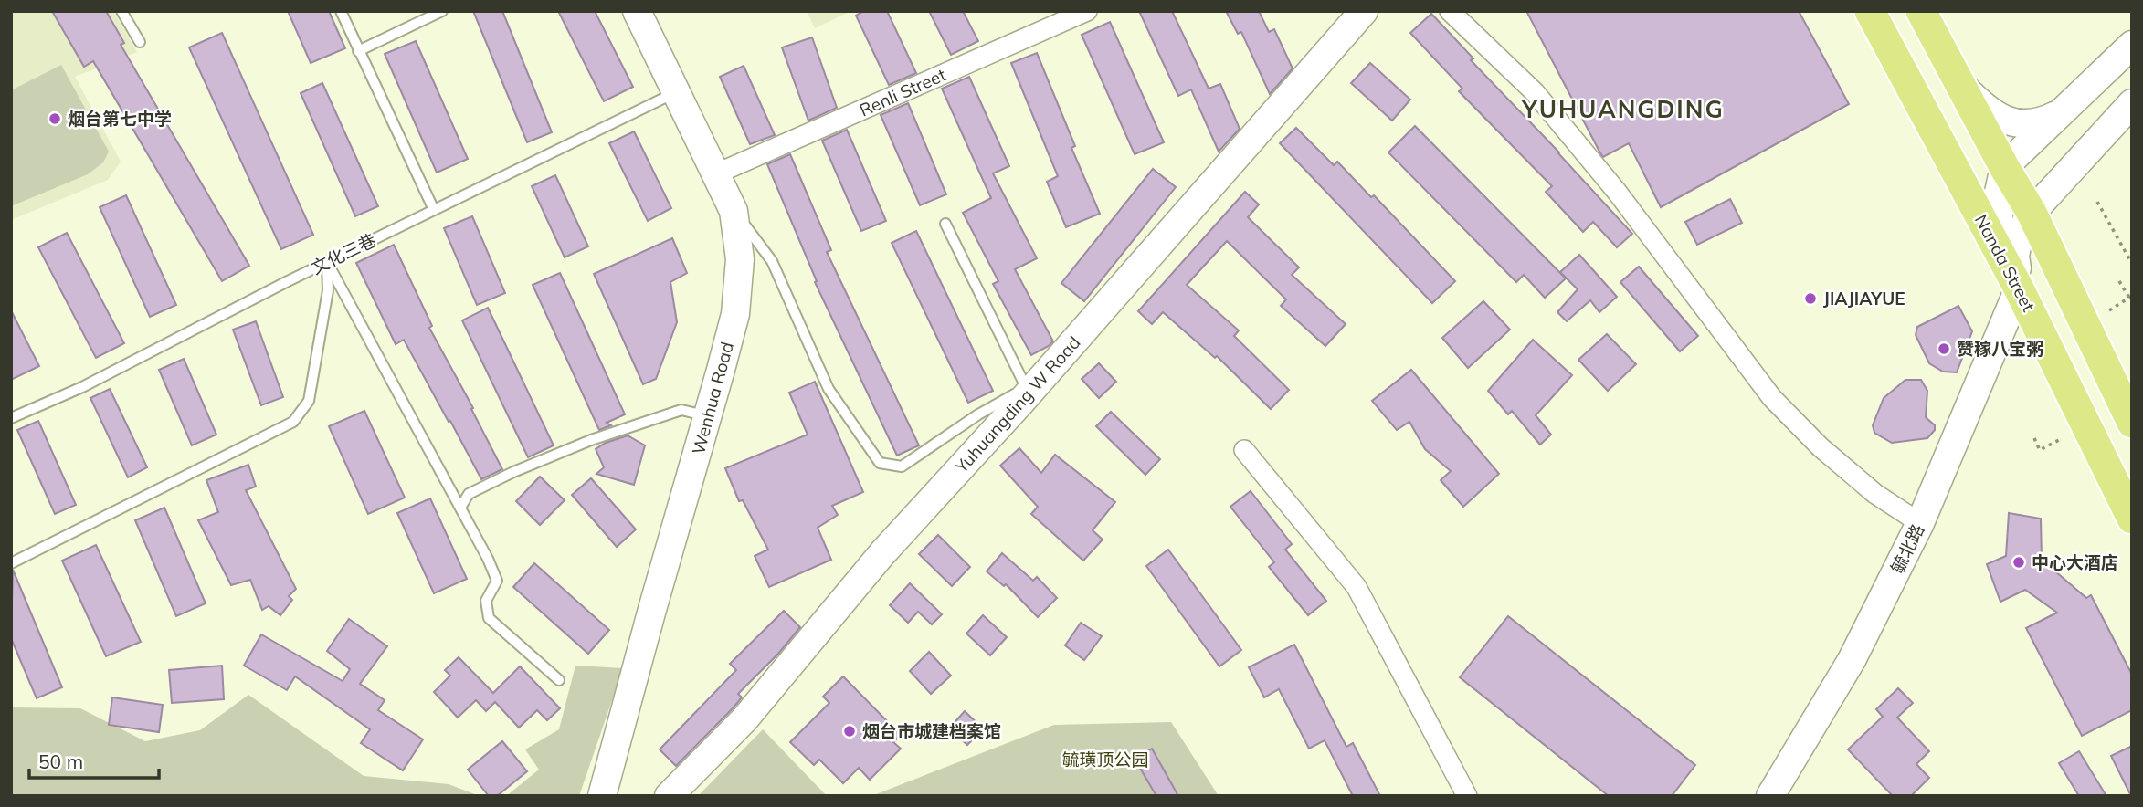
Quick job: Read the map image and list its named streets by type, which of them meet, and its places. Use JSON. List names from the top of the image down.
{
  "streets": {
    "main road": ["Nanda Street"],
    "street": [
      "Renli Street",
      "Wenhua Road",
      "Yuhuangding W Road",
      "毓北路"
    ],
    "lane": ["文化三巷"]
  },
  "crossings": [
    ["Renli Street", "Wenhua Road"],
    ["文化三巷", "Wenhua Road"],
    ["Nanda Street", "毓北路"]
  ],
  "districts": ["YUHUANGDING"],
  "parks": ["毓璜顶公园"],
  "places": [
    "烟台第七中学",
    "JIAJIAYUE",
    "赞稼八宝粥",
    "中心大酒店",
    "烟台市城建档案馆"
  ],
  "scale_bar": "50 m"
}
